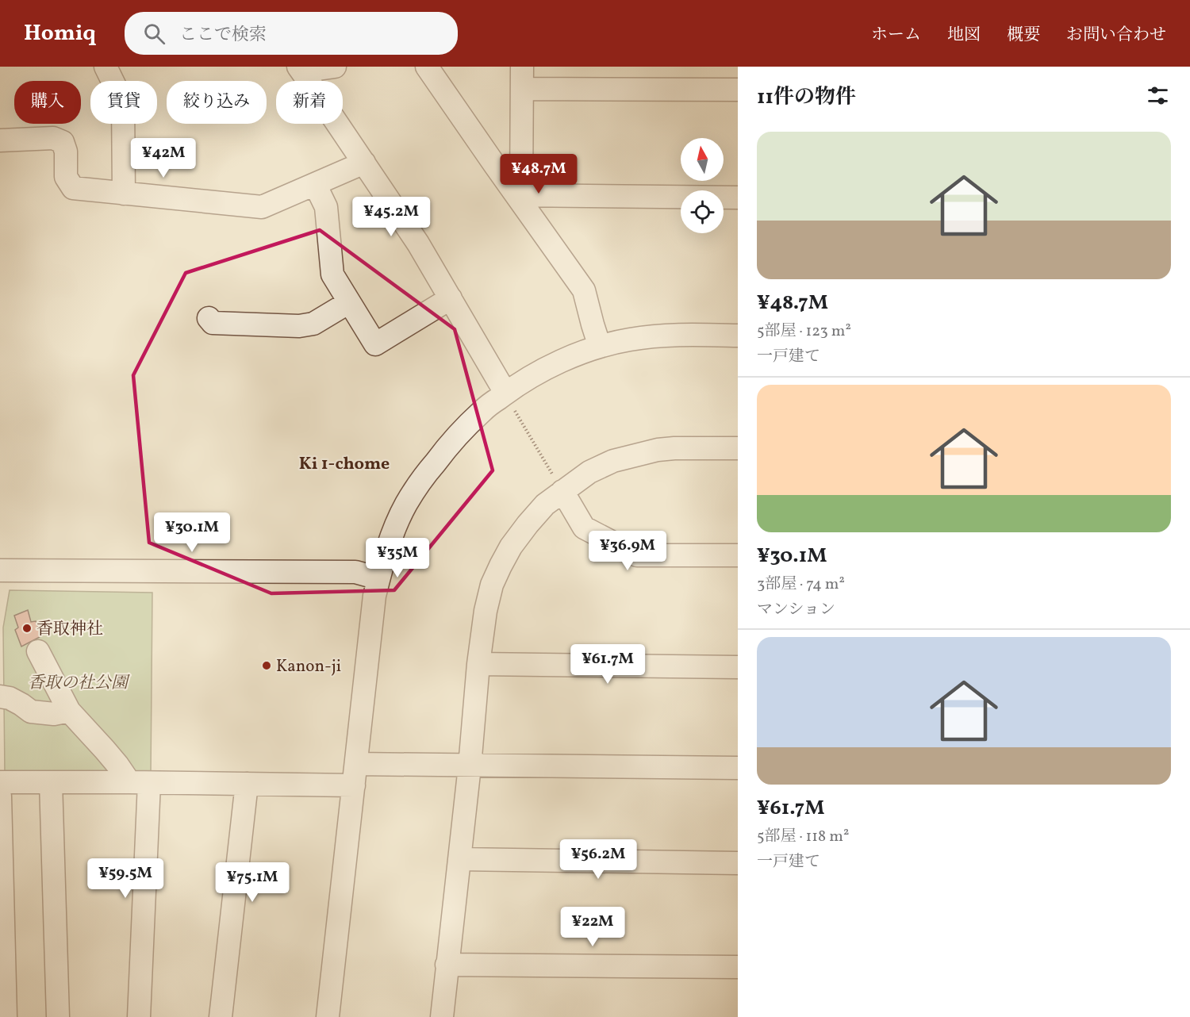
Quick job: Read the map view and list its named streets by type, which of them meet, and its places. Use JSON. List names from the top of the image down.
{
  "districts": ["Ki 1-chome"],
  "parks": ["香取の社公園"],
  "places": ["香取神社", "Kanon-ji"],
  "north": "top",
  "page": {
    "header": "Homiq",
    "search": "ここで検索",
    "nav": [
      "ホーム",
      "地図",
      "概要",
      "お問い合わせ"
    ],
    "heading": "11件の物件",
    "chip": [
      "購入",
      "賃貸",
      "絞り込み",
      "新着"
    ],
    "list": [
      {
        "name": "¥48.7M",
        "note": "5部屋 · 123 m² · 一戸建て"
      },
      {
        "name": "¥30.1M",
        "note": "3部屋 · 74 m² · マンション"
      },
      {
        "name": "¥61.7M",
        "note": "5部屋 · 118 m² · 一戸建て"
      }
    ],
    "price": [
      "¥42M",
      "¥48.7M",
      "¥45.2M",
      "¥30.1M",
      "¥36.9M",
      "¥35M",
      "¥61.7M",
      "¥56.2M",
      "¥59.5M",
      "¥75.1M",
      "¥22M"
    ]
  }
}
